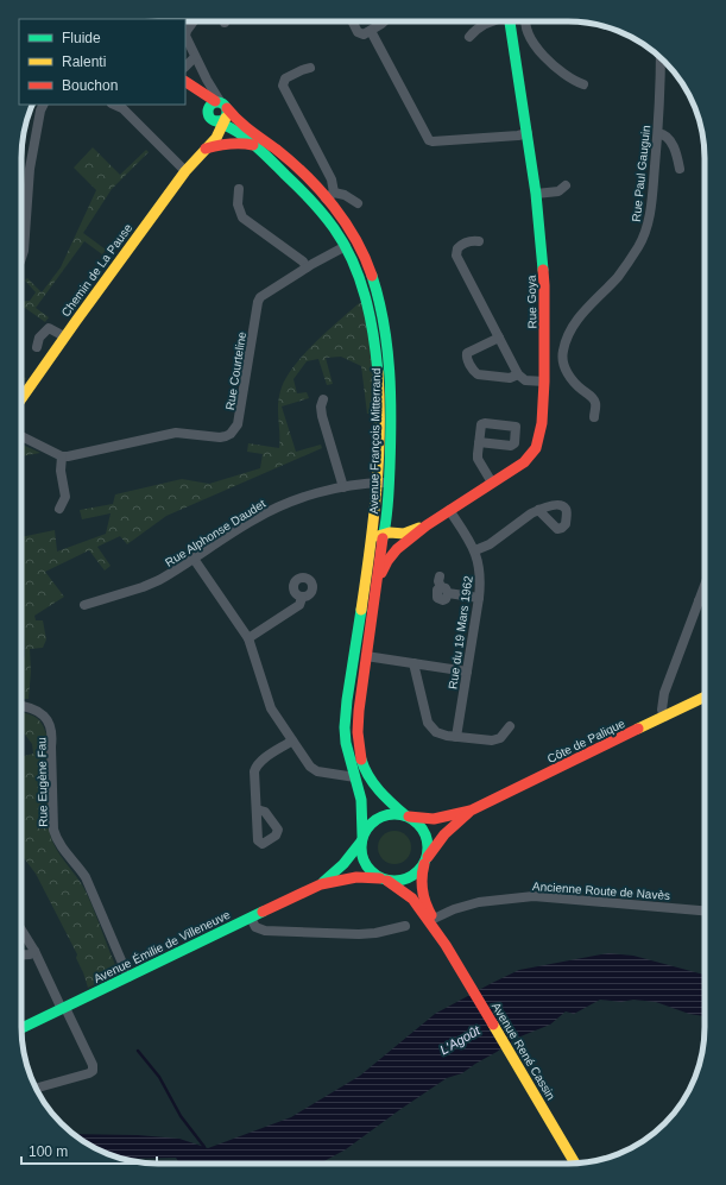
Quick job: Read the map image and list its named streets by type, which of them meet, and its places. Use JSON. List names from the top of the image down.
{
  "streets": {
    "street": [
      "Rue Paul Gauguin",
      "Chemin de La Pause",
      "Rue Goya",
      "Rue Courteline",
      "Avenue François Mitterrand",
      "Rue Alphonse Daudet",
      "Rue du 19 Mars 1962",
      "Côte de Palique",
      "Rue Eugène Fau",
      "Ancienne Route de Navès",
      "Avenue Émilie de Villeneuve",
      "Avenue René Cassin"
    ]
  },
  "crossings": [
    ["Chemin de La Pause", "Avenue François Mitterrand"],
    ["Rue Goya", "Avenue François Mitterrand"],
    ["Rue Goya", "Rue du 19 Mars 1962"],
    ["Rue Courteline", "Avenue François Mitterrand"],
    ["Avenue François Mitterrand", "Rue Alphonse Daudet"],
    ["Avenue François Mitterrand", "Côte de Palique"],
    ["Avenue François Mitterrand", "Avenue Émilie de Villeneuve"],
    ["Avenue François Mitterrand", "Avenue René Cassin"],
    ["Côte de Palique", "Avenue Émilie de Villeneuve"],
    ["Côte de Palique", "Avenue René Cassin"],
    ["Rue Eugène Fau", "Avenue Émilie de Villeneuve"],
    ["Ancienne Route de Navès", "Avenue René Cassin"],
    ["Avenue Émilie de Villeneuve", "Avenue René Cassin"]
  ],
  "water": ["L'Agoût"],
  "legend": ["Fluide", "Ralenti", "Bouchon"],
  "scale_bar": "100 m"
}
